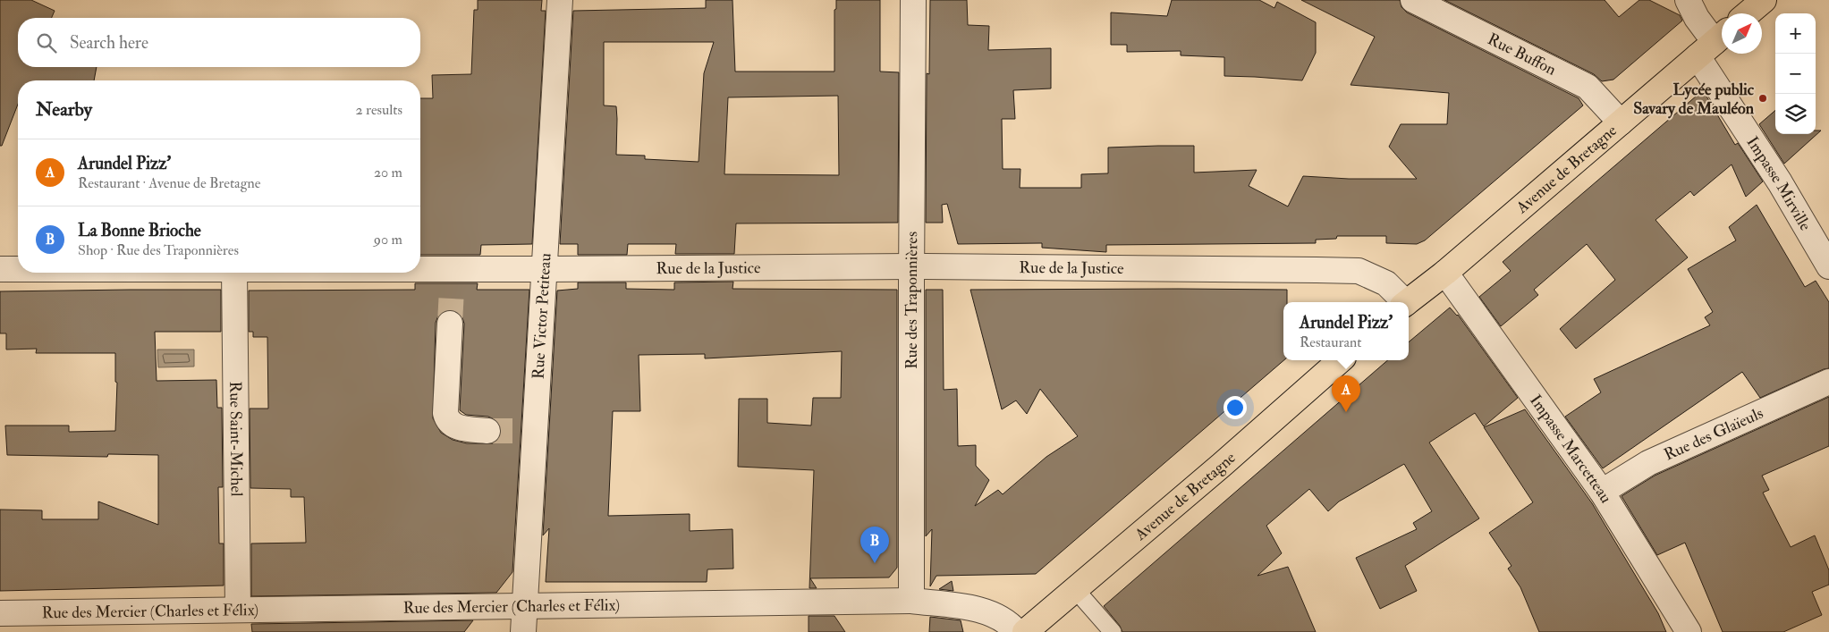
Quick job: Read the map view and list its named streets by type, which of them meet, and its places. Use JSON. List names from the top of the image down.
{
  "streets": {
    "main road": ["Avenue de Bretagne"],
    "street": [
      "Rue Buffon",
      "Impasse Mirville",
      "Rue de la Justice",
      "Rue des Traponnières",
      "Rue Victor Petiteau",
      "Rue des Glaïeuls",
      "Rue Saint-Michel",
      "Impasse Marcetteau",
      "Rue des Mercier (Charles et Félix)"
    ]
  },
  "crossings": [
    ["Rue Buffon", "Avenue de Bretagne"],
    ["Avenue de Bretagne", "Impasse Mirville"],
    ["Avenue de Bretagne", "Impasse Marcetteau"],
    ["Rue de la Justice", "Rue des Traponnières"],
    ["Rue de la Justice", "Rue Victor Petiteau"],
    ["Rue des Traponnières", "Rue des Mercier (Charles et Félix)"],
    ["Rue Victor Petiteau", "Rue des Mercier (Charles et Félix)"],
    ["Rue des Glaïeuls", "Impasse Marcetteau"],
    ["Rue Saint-Michel", "Rue des Mercier (Charles et Félix)"]
  ],
  "places": ["Lycée public Savary de Mauléon"],
  "north": "top right",
  "page": {
    "map_buttons": ["+", "−"],
    "search": "Search here",
    "heading": ["Nearby", "2 results"],
    "list": [
      {
        "mark": "A",
        "name": "Arundel Pizz'",
        "note": "Restaurant · Avenue de Bretagne",
        "value": "20 m"
      },
      {
        "mark": "B",
        "name": "La Bonne Brioche",
        "note": "Shop · Rue des Traponnières",
        "value": "90 m"
      }
    ],
    "popup": ["Arundel Pizz'", "Restaurant"],
    "pins": ["A", "B"]
  }
}
